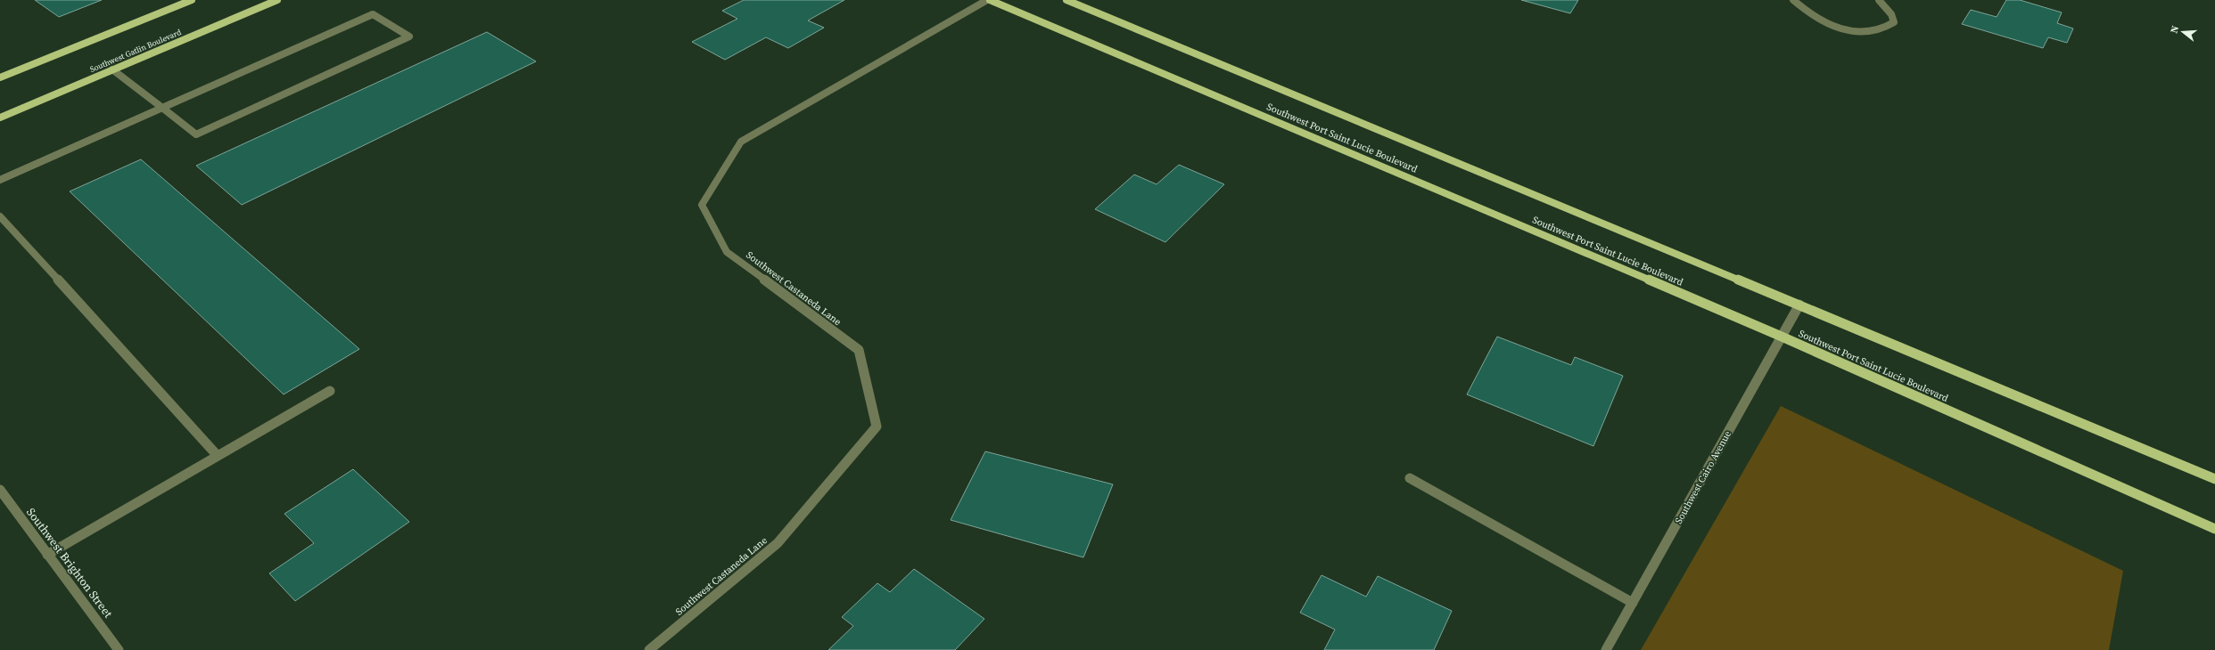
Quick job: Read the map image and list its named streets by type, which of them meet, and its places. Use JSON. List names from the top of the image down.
{
  "streets": {
    "main road": ["Southwest Gatlin Boulevard", "Southwest Port Saint Lucie Boulevard"],
    "street": ["Southwest Castaneda Lane", "Southwest Cairo Avenue", "Southwest Brighton Street"]
  },
  "crossings": [
    ["Southwest Port Saint Lucie Boulevard", "Southwest Cairo Avenue"]
  ],
  "north": "left"
}
